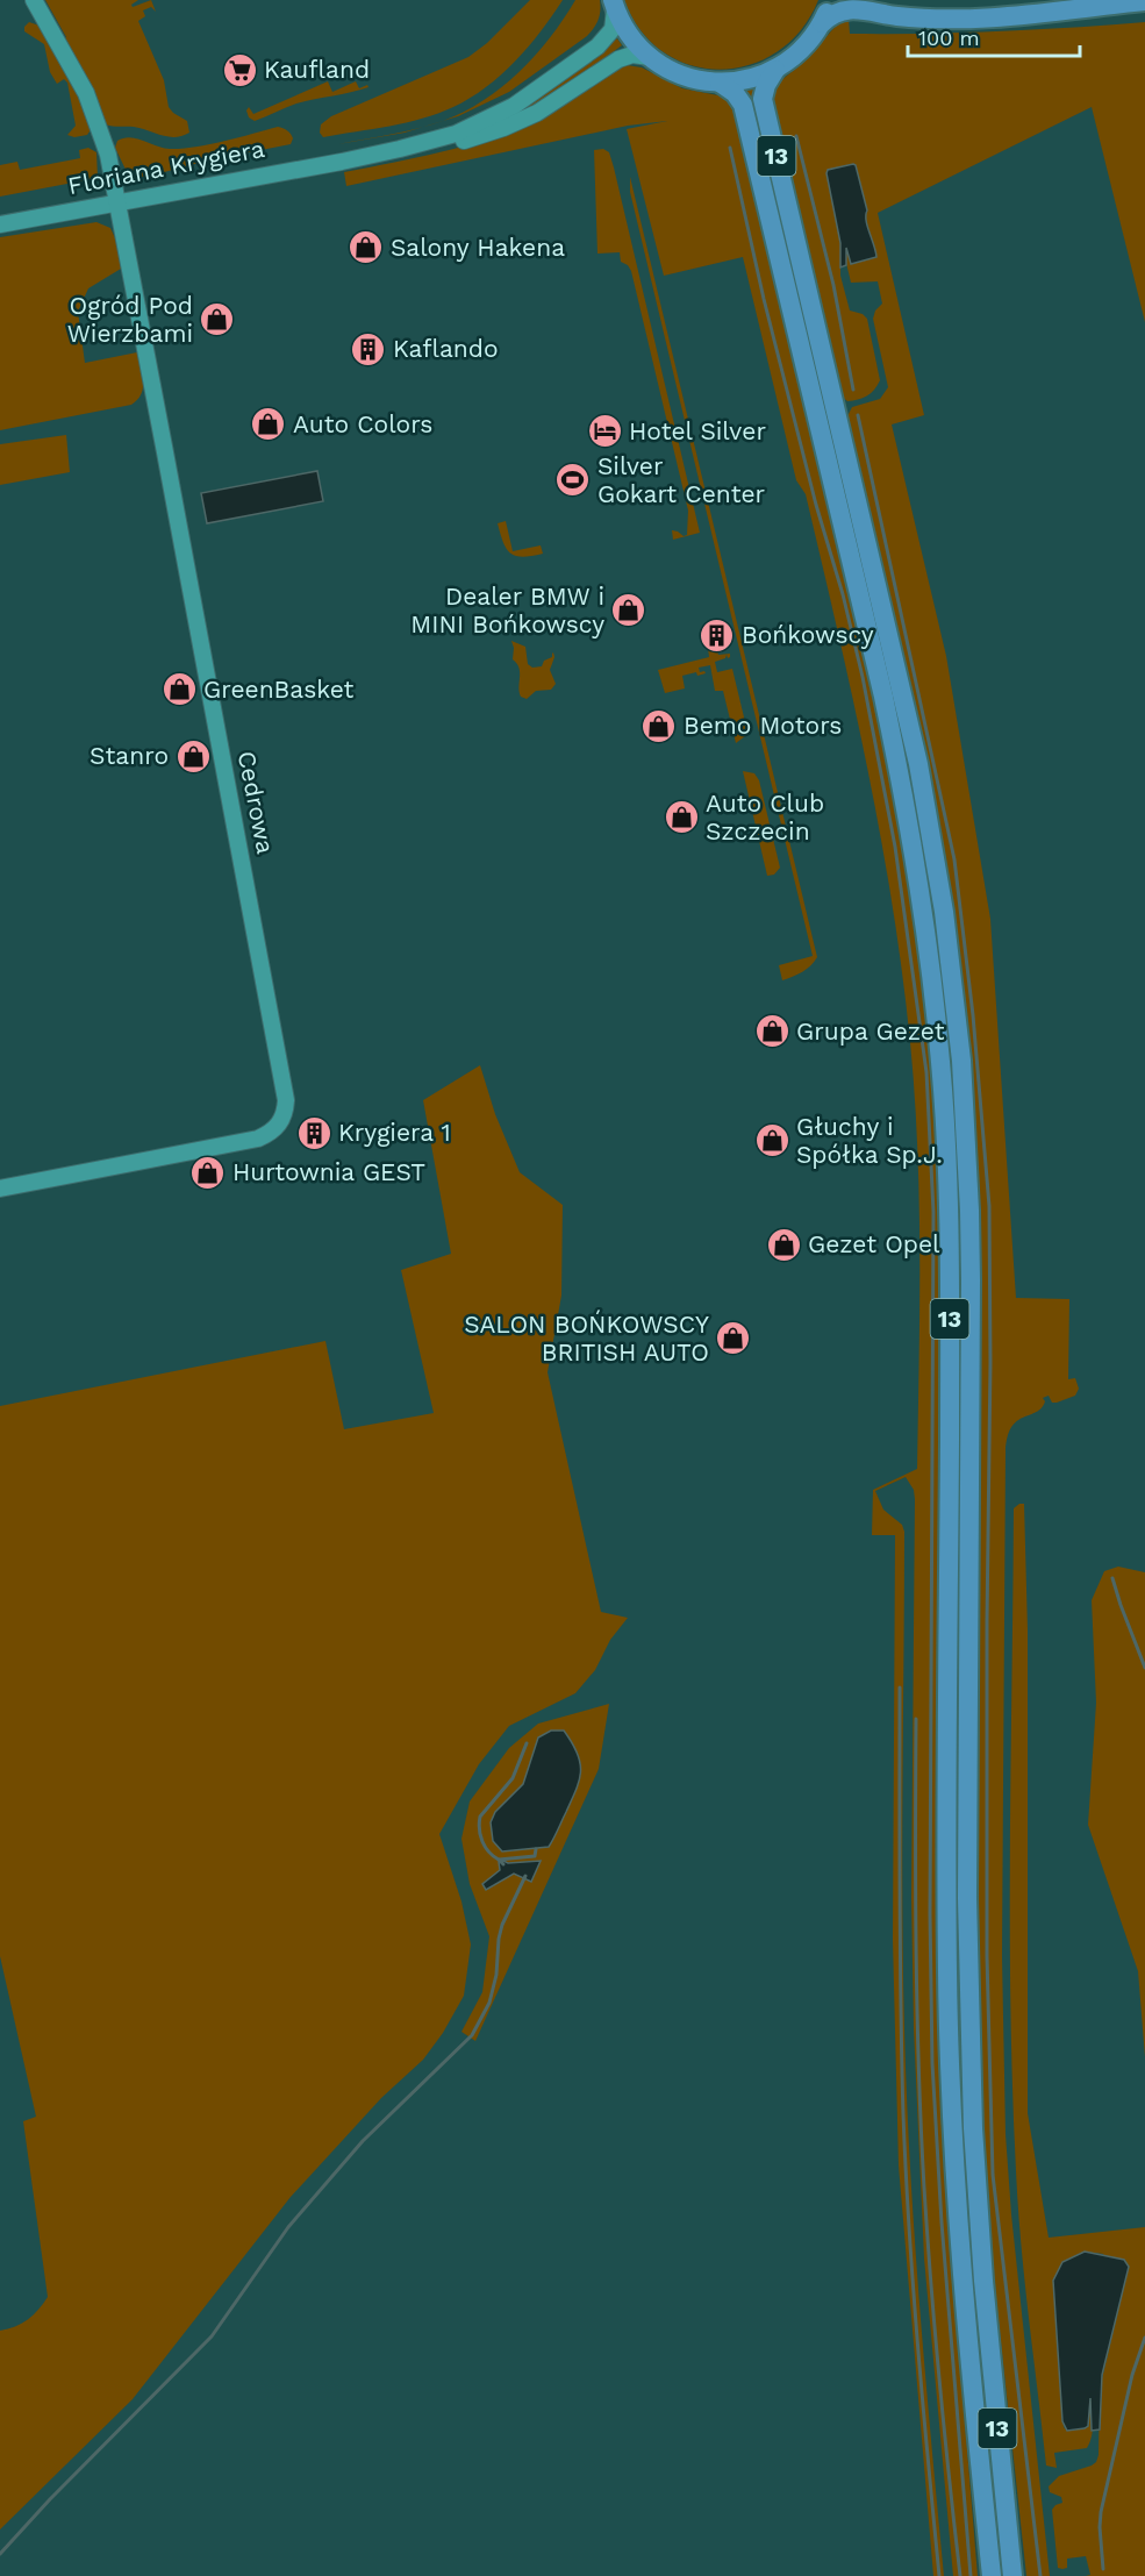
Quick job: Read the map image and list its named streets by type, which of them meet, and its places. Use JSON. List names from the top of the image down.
{
  "streets": {
    "main road": ["13"],
    "street": ["Floriana Krygiera", "Cedrowa"]
  },
  "crossings": [
    ["Floriana Krygiera", "Cedrowa"]
  ],
  "places": {
    "supermarket": ["Kaufland"],
    "shop": [
      "Salony Hakena",
      "Ogród Pod Wierzbami",
      "Auto Colors",
      "Dealer BMW i MINI Bońkowscy",
      "GreenBasket",
      "Bemo Motors",
      "Stanro",
      "Auto Club Szczecin",
      "Grupa Gezet",
      "Głuchy i Spółka Sp.J.",
      "Hurtownia GEST",
      "Gezet Opel",
      "SALON BOŃKOWSCY BRITISH AUTO"
    ],
    "building": ["Kaflando", "Bońkowscy", "Krygiera 1"],
    "hotel": ["Hotel Silver"],
    "sports": ["Silver Gokart Center"]
  },
  "scale_bar": "100 m"
}
